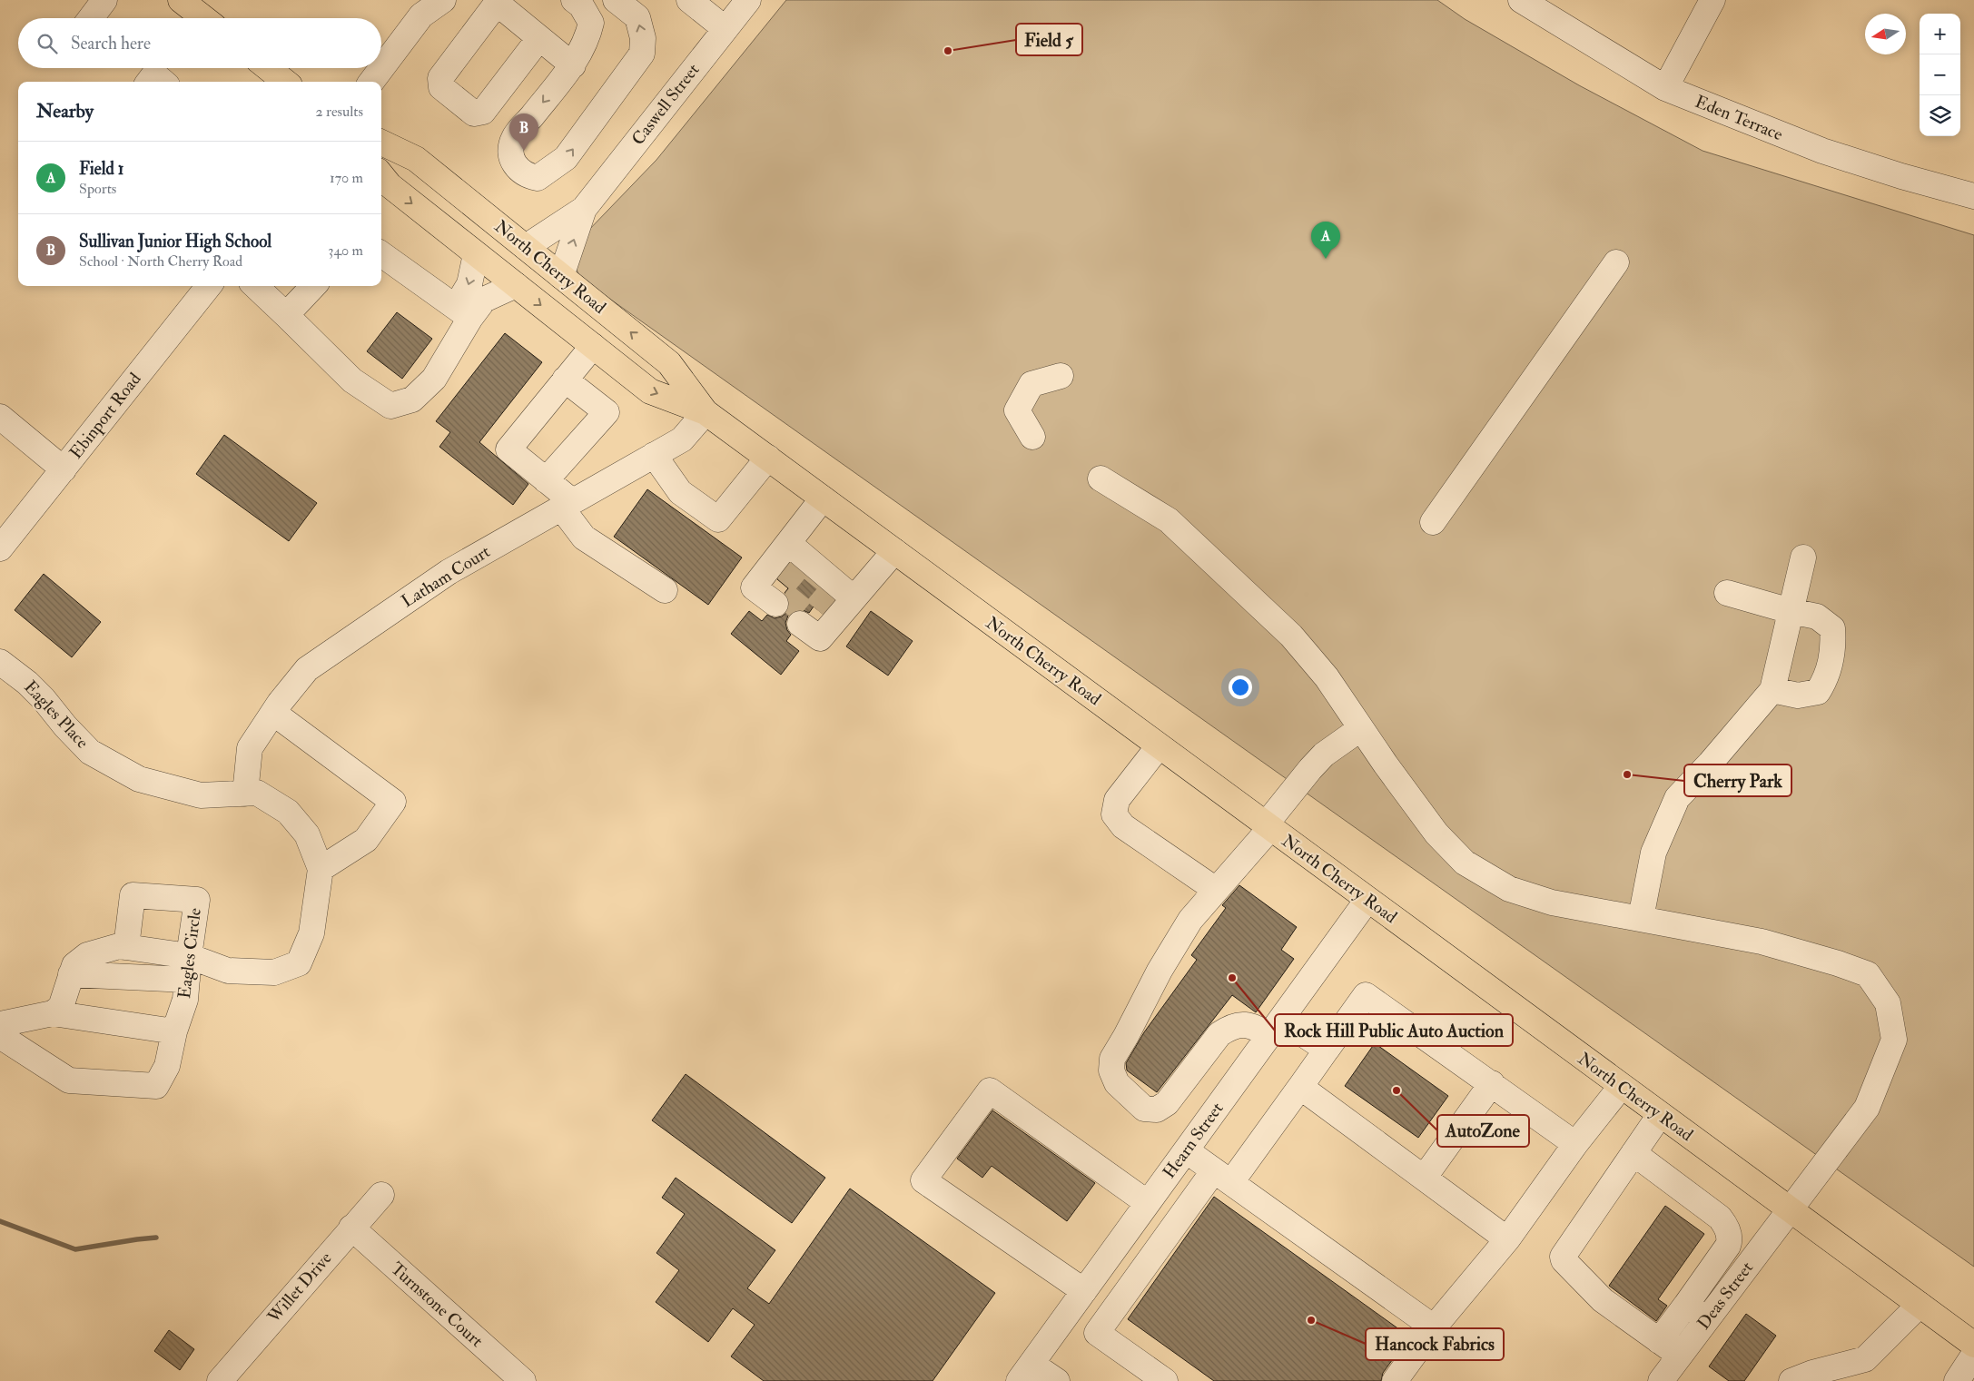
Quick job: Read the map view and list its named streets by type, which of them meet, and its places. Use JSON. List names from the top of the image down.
{
  "streets": {
    "main road": ["North Cherry Road"],
    "street": [
      "Caswell Street",
      "Eden Terrace",
      "Ebinport Road",
      "Latham Court",
      "Eagles Place",
      "Eagles Circle",
      "Hearn Street",
      "Willet Drive",
      "Deas Street",
      "Turnstone Court"
    ]
  },
  "crossings": [
    ["Caswell Street", "North Cherry Road"],
    ["North Cherry Road", "Latham Court"],
    ["North Cherry Road", "Hearn Street"],
    ["North Cherry Road", "Deas Street"],
    ["Latham Court", "Eagles Place"],
    ["Eagles Place", "Eagles Circle"],
    ["Willet Drive", "Turnstone Court"]
  ],
  "places": [
    "Field 5",
    "Cherry Park",
    "Rock Hill Public Auto Auction",
    "AutoZone",
    "Hancock Fabrics"
  ],
  "north": "left",
  "page": {
    "map_buttons": ["+", "−"],
    "search": "Search here",
    "heading": ["Nearby", "2 results"],
    "pins": ["B", "A"],
    "list": [
      {
        "mark": "A",
        "name": "Field 1",
        "note": "Sports",
        "value": "170 m"
      },
      {
        "mark": "B",
        "name": "Sullivan Junior High School",
        "note": "School · North Cherry Road",
        "value": "340 m"
      }
    ]
  }
}
